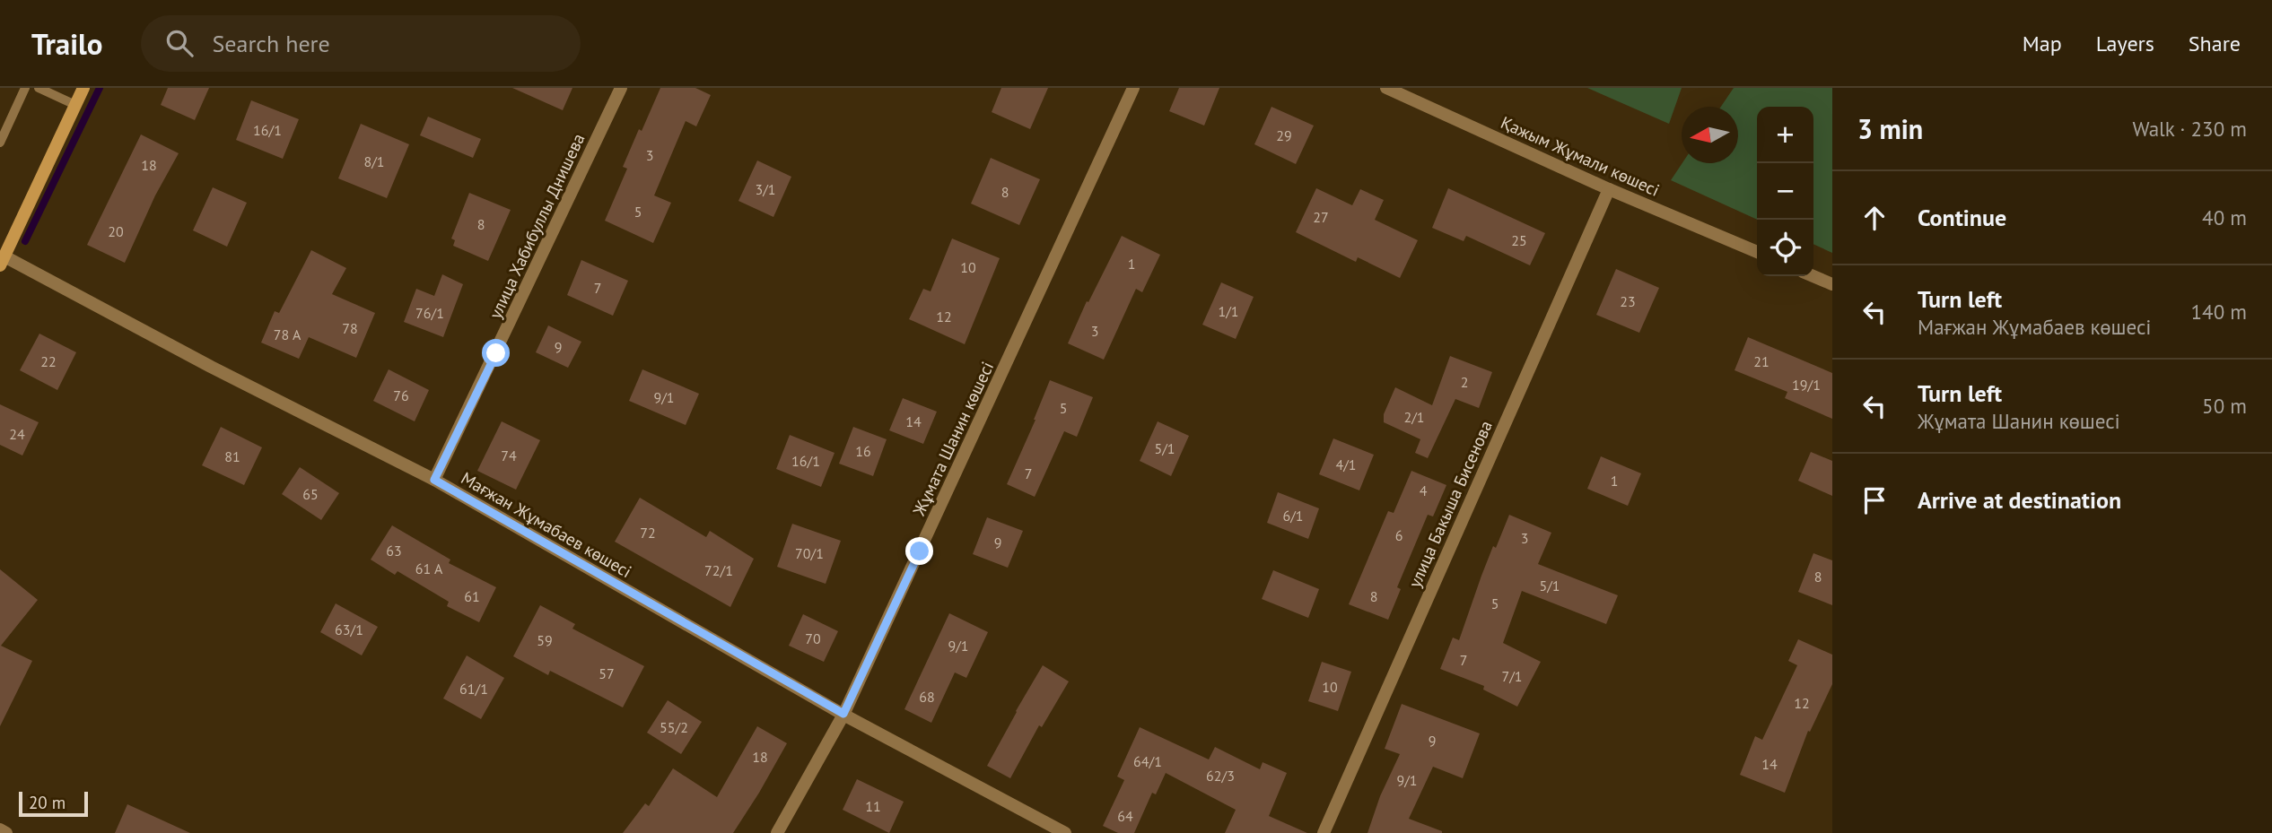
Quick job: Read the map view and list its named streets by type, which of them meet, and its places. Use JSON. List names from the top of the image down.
{
  "streets": {
    "street": [
      "Қажым Жұмали көшесі",
      "улица Хабибуллы Днишева",
      "Жұмата Шанин көшесі",
      "улица Бакыша Бисенова",
      "Мағжан Жұмабаев көшесі"
    ]
  },
  "crossings": [
    ["Қажым Жұмали көшесі", "улица Бакыша Бисенова"],
    ["улица Хабибуллы Днишева", "Мағжан Жұмабаев көшесі"],
    ["Жұмата Шанин көшесі", "Мағжан Жұмабаев көшесі"]
  ],
  "house_numbers": [
    "16/1",
    "29",
    "3",
    "8/1",
    "18",
    "3/1",
    "8",
    "5",
    "27",
    "8",
    "20",
    "25",
    "1",
    "10",
    "7",
    "23",
    "1/1",
    "76/1",
    "12",
    "78",
    "3",
    "78 А",
    "9",
    "22",
    "21",
    "2",
    "19/1",
    "76",
    "9/1",
    "5",
    "2/1",
    "14",
    "24",
    "5/1",
    "16",
    "74",
    "81",
    "16/1",
    "4/1",
    "7",
    "1",
    "4",
    "65",
    "6/1",
    "72",
    "6",
    "3",
    "9",
    "63",
    "70/1",
    "61 А",
    "72/1",
    "8",
    "5/1",
    "61",
    "8",
    "5",
    "63/1",
    "70",
    "59",
    "9/1",
    "7",
    "57",
    "7/1",
    "10",
    "61/1",
    "68",
    "12",
    "55/2",
    "9",
    "18",
    "64/1",
    "14",
    "62/3",
    "9/1",
    "11",
    "64"
  ],
  "scale_bar": "20 m",
  "north": "left",
  "page": {
    "header": "Trailo",
    "search": "Search here",
    "nav": ["Map", "Layers", "Share"],
    "heading": ["3 min", "Walk · 230 m"],
    "map_buttons": ["+", "−"],
    "list": [
      ["Continue", "40 m"],
      ["Turn left", "Мағжан Жұмабаев көшесі", "140 m"],
      ["Turn left", "Жұмата Шанин көшесі", "50 m"],
      "Arrive at destination"
    ],
    "scale": "20 m"
  }
}
